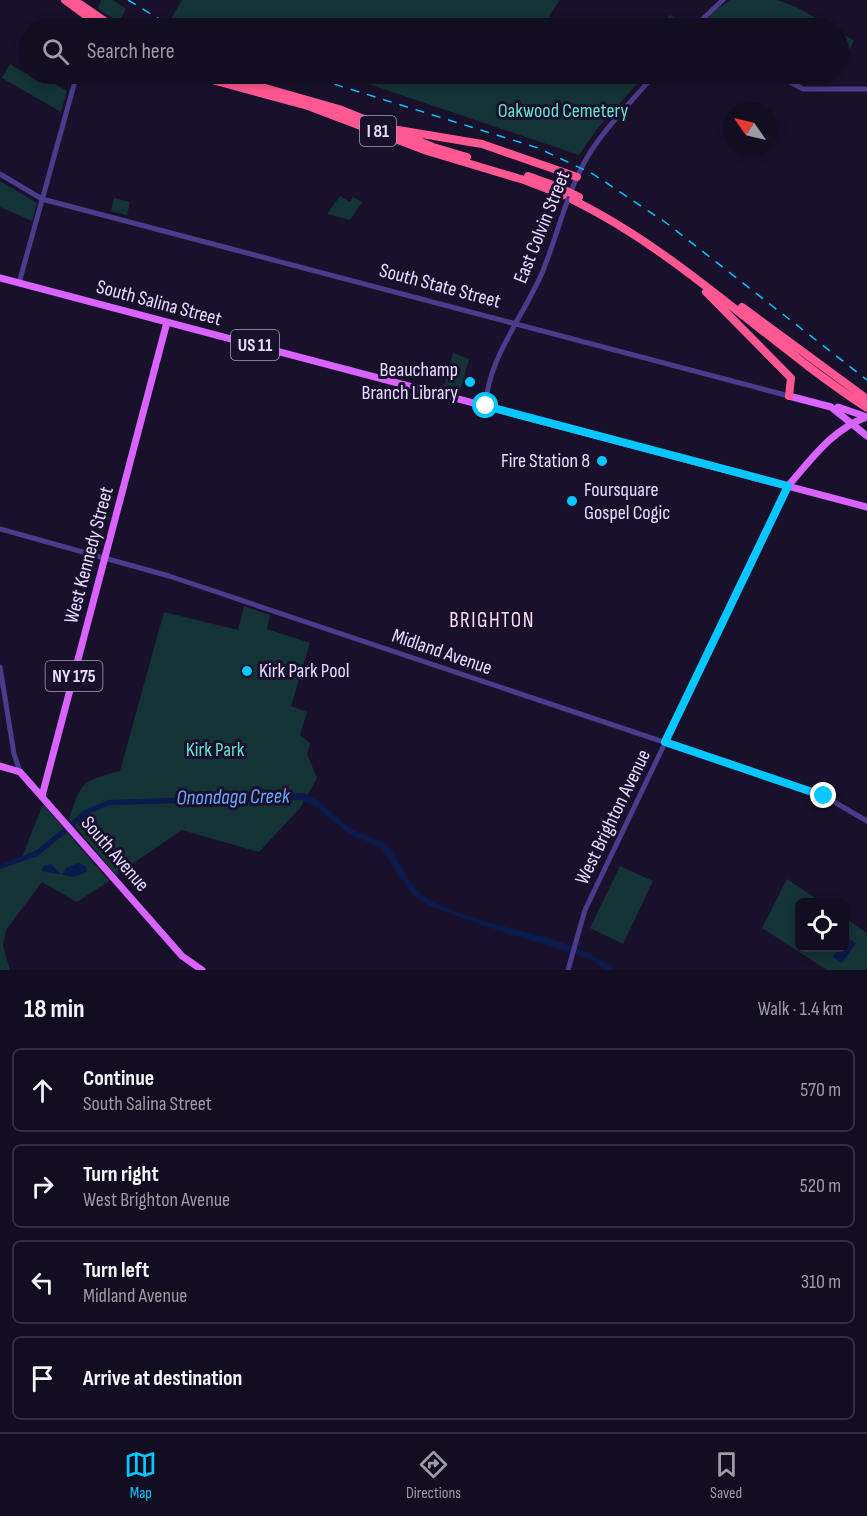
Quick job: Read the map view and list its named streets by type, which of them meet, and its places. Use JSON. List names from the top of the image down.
{
  "streets": {
    "highway": ["I 81"],
    "main road": [
      "South State Street",
      "South Salina Street",
      "US 11",
      "West Kennedy Street",
      "NY 175",
      "South Avenue"
    ],
    "street": ["East Colvin Street", "Midland Avenue", "West Brighton Avenue"]
  },
  "crossings": [
    ["East Colvin Street", "South State Street"],
    ["East Colvin Street", "South Salina Street"],
    ["South Salina Street", "West Kennedy Street"],
    ["South Salina Street", "West Brighton Avenue"],
    ["West Kennedy Street", "Midland Avenue"],
    ["West Kennedy Street", "South Avenue"],
    ["Midland Avenue", "West Brighton Avenue"]
  ],
  "districts": ["BRIGHTON"],
  "water": ["Onondaga Creek"],
  "parks": ["Oakwood Cemetery", "Kirk Park"],
  "places": [
    "Beauchamp Branch Library",
    "Fire Station 8",
    "Foursquare Gospel Cogic",
    "Kirk Park Pool"
  ],
  "north": "top left",
  "page": {
    "search": "Search here",
    "heading": ["18 min", "Walk · 1.4 km"],
    "list": [
      ["Continue", "South Salina Street", "570 m"],
      ["Turn right", "West Brighton Avenue", "520 m"],
      ["Turn left", "Midland Avenue", "310 m"],
      "Arrive at destination"
    ],
    "nav": ["Map", "Directions", "Saved"]
  }
}
